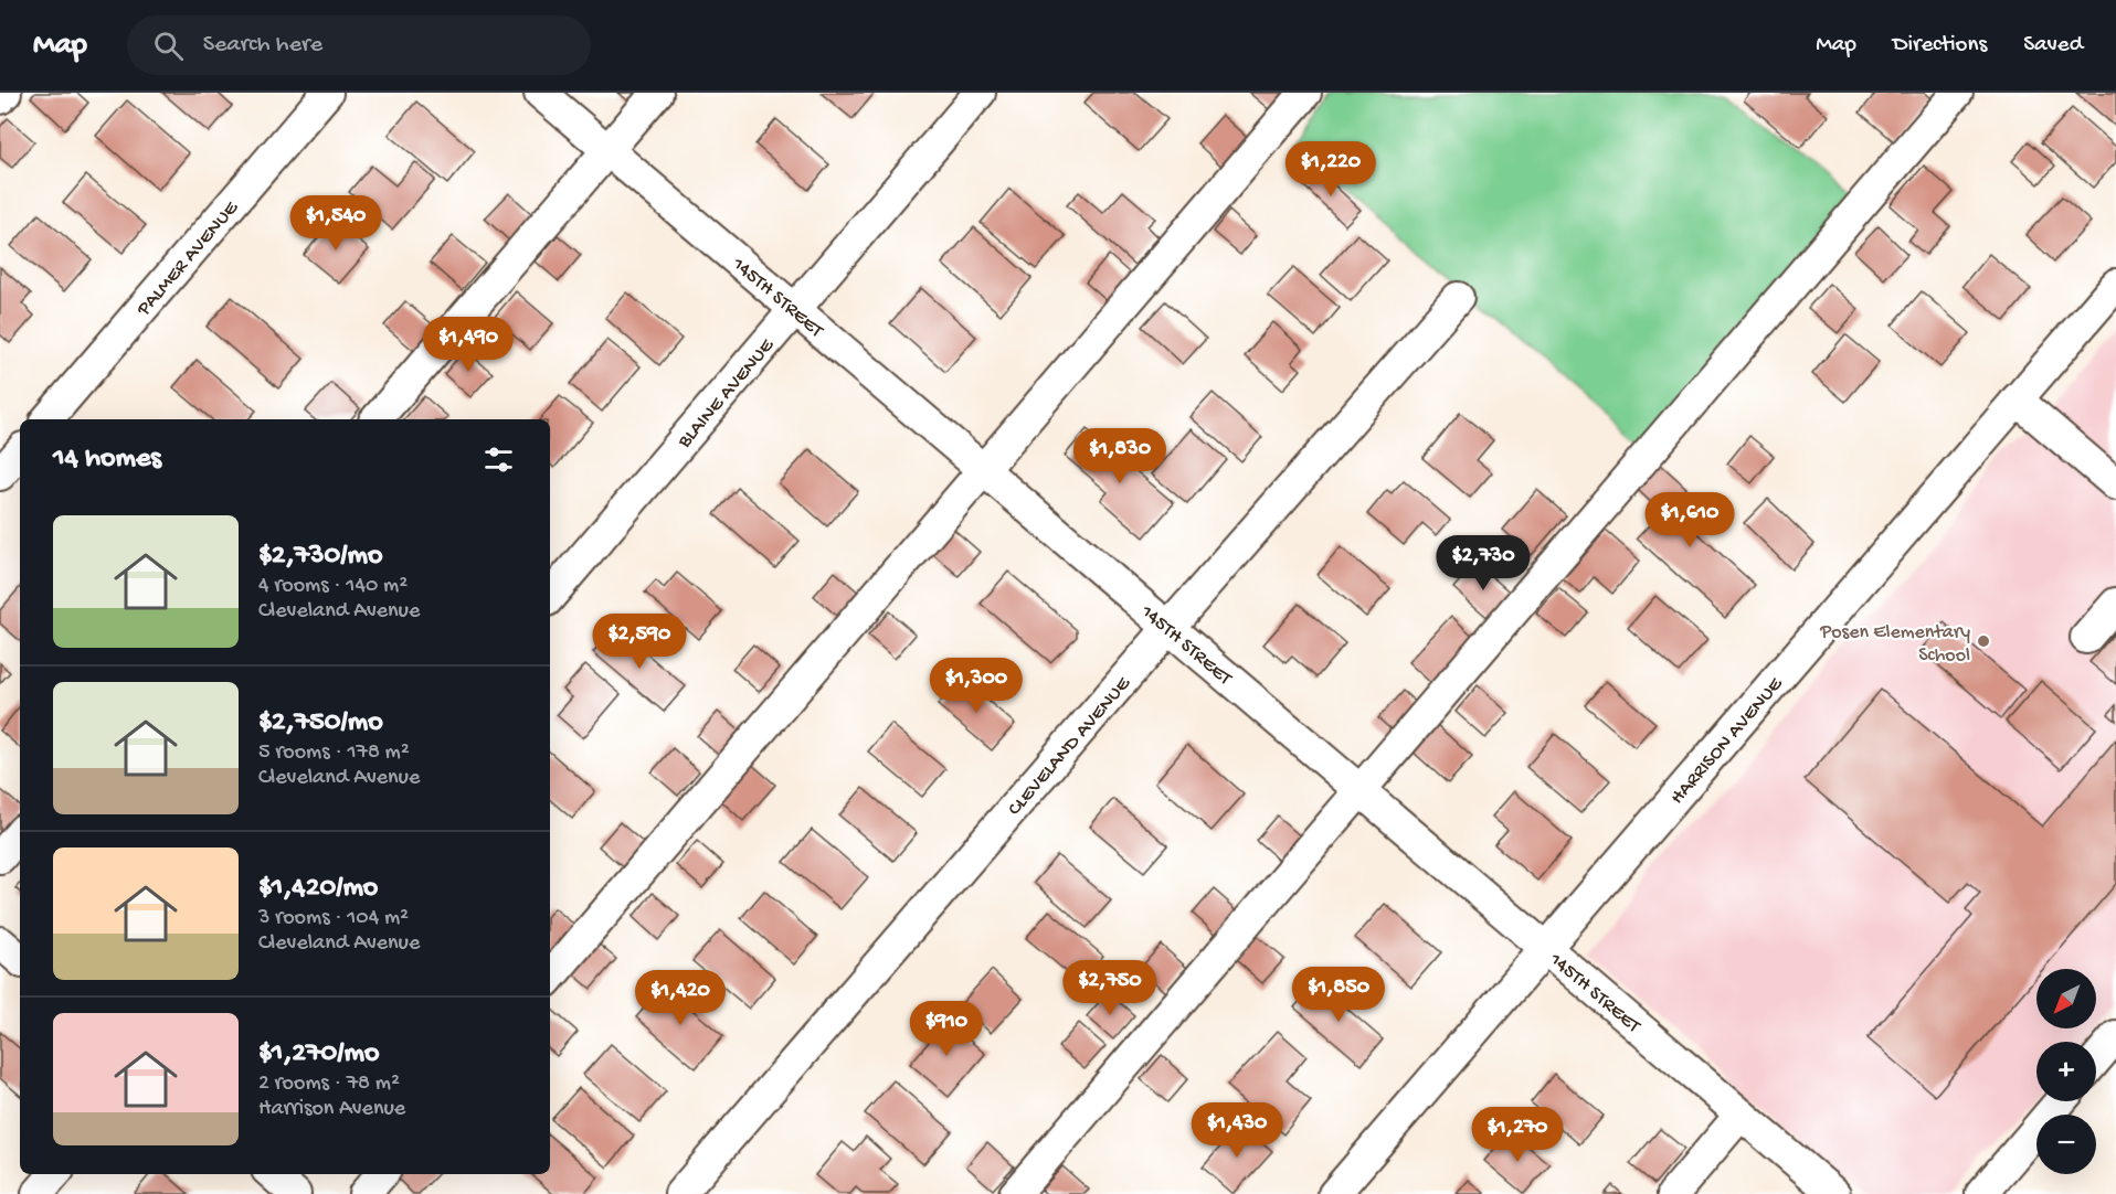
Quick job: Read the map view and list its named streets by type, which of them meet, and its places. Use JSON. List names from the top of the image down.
{
  "streets": {
    "street": [
      "PALMER AVENUE",
      "145TH STREET",
      "BLAINE AVENUE",
      "HARRISON AVENUE",
      "CLEVELAND AVENUE"
    ]
  },
  "crossings": [
    ["145TH STREET", "BLAINE AVENUE"],
    ["145TH STREET", "HARRISON AVENUE"],
    ["145TH STREET", "CLEVELAND AVENUE"]
  ],
  "places": ["Posen Elementary School"],
  "north": "bottom left",
  "page": {
    "header": "Map",
    "search": "Search here",
    "nav": ["Map", "Directions", "Saved"],
    "price": [
      "$1,220",
      "$1,540",
      "$1,490",
      "$1,830",
      "$1,610",
      "$2,730",
      "$2,590",
      "$1,300",
      "$2,750",
      "$1,850",
      "$1,420",
      "$910",
      "$1,430",
      "$1,270"
    ],
    "heading": "14 homes",
    "list": [
      {
        "name": "$2,730/mo",
        "note": "4 rooms · 140 m² · Cleveland Avenue"
      },
      {
        "name": "$2,750/mo",
        "note": "5 rooms · 178 m² · Cleveland Avenue"
      },
      {
        "name": "$1,420/mo",
        "note": "3 rooms · 104 m² · Cleveland Avenue"
      },
      {
        "name": "$1,270/mo",
        "note": "2 rooms · 78 m² · Harrison Avenue"
      }
    ],
    "map_buttons": ["+", "−"]
  }
}
